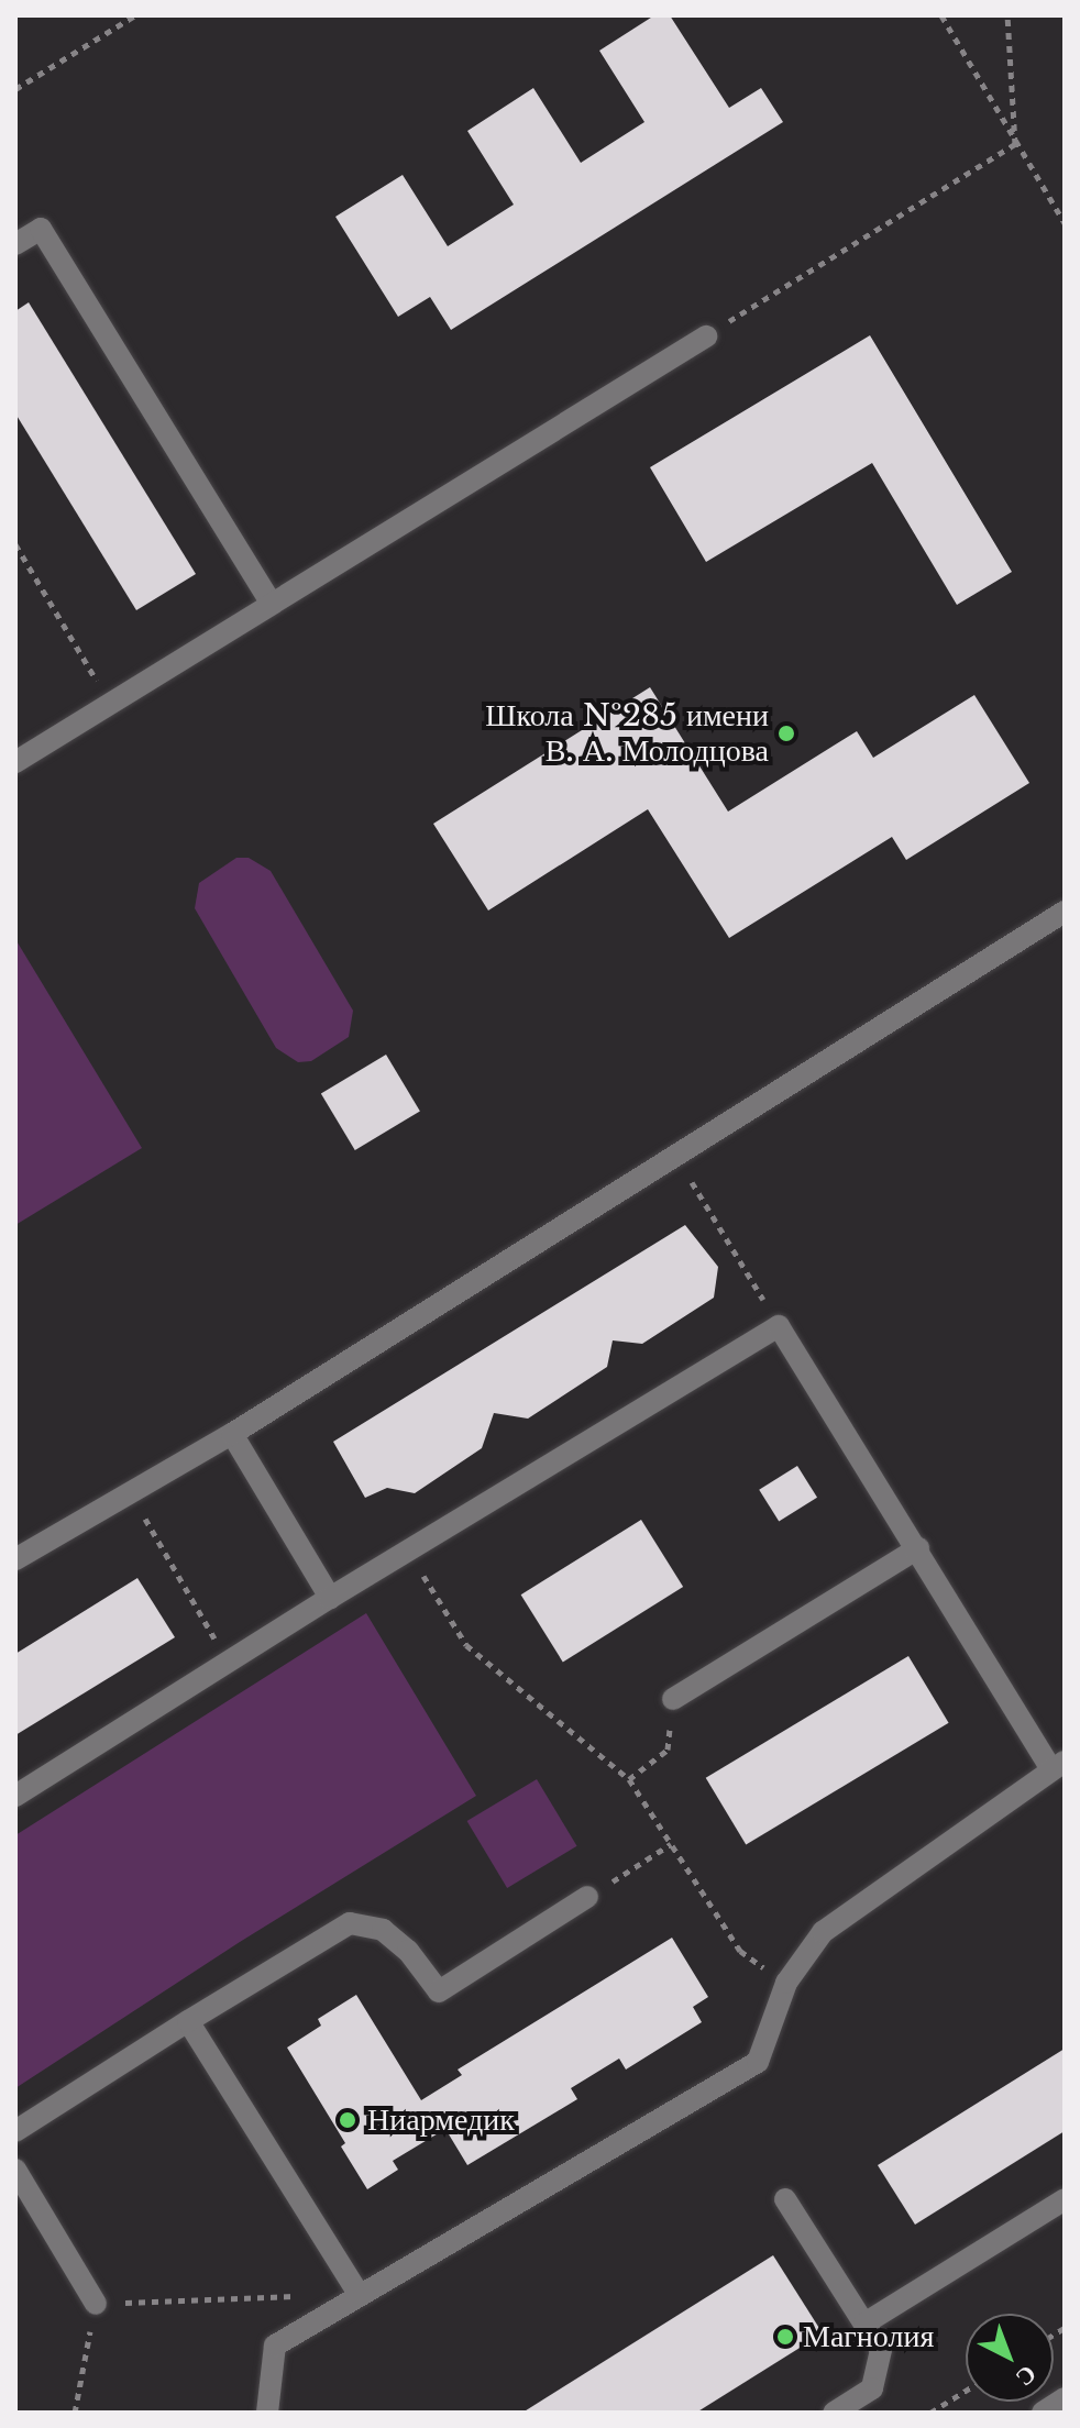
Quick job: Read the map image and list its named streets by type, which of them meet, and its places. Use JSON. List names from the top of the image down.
{
  "places": ["Школа №285 имени В. А. Молодцова", "Ниармедик", "Магнолия"],
  "north": "bottom right"
}
